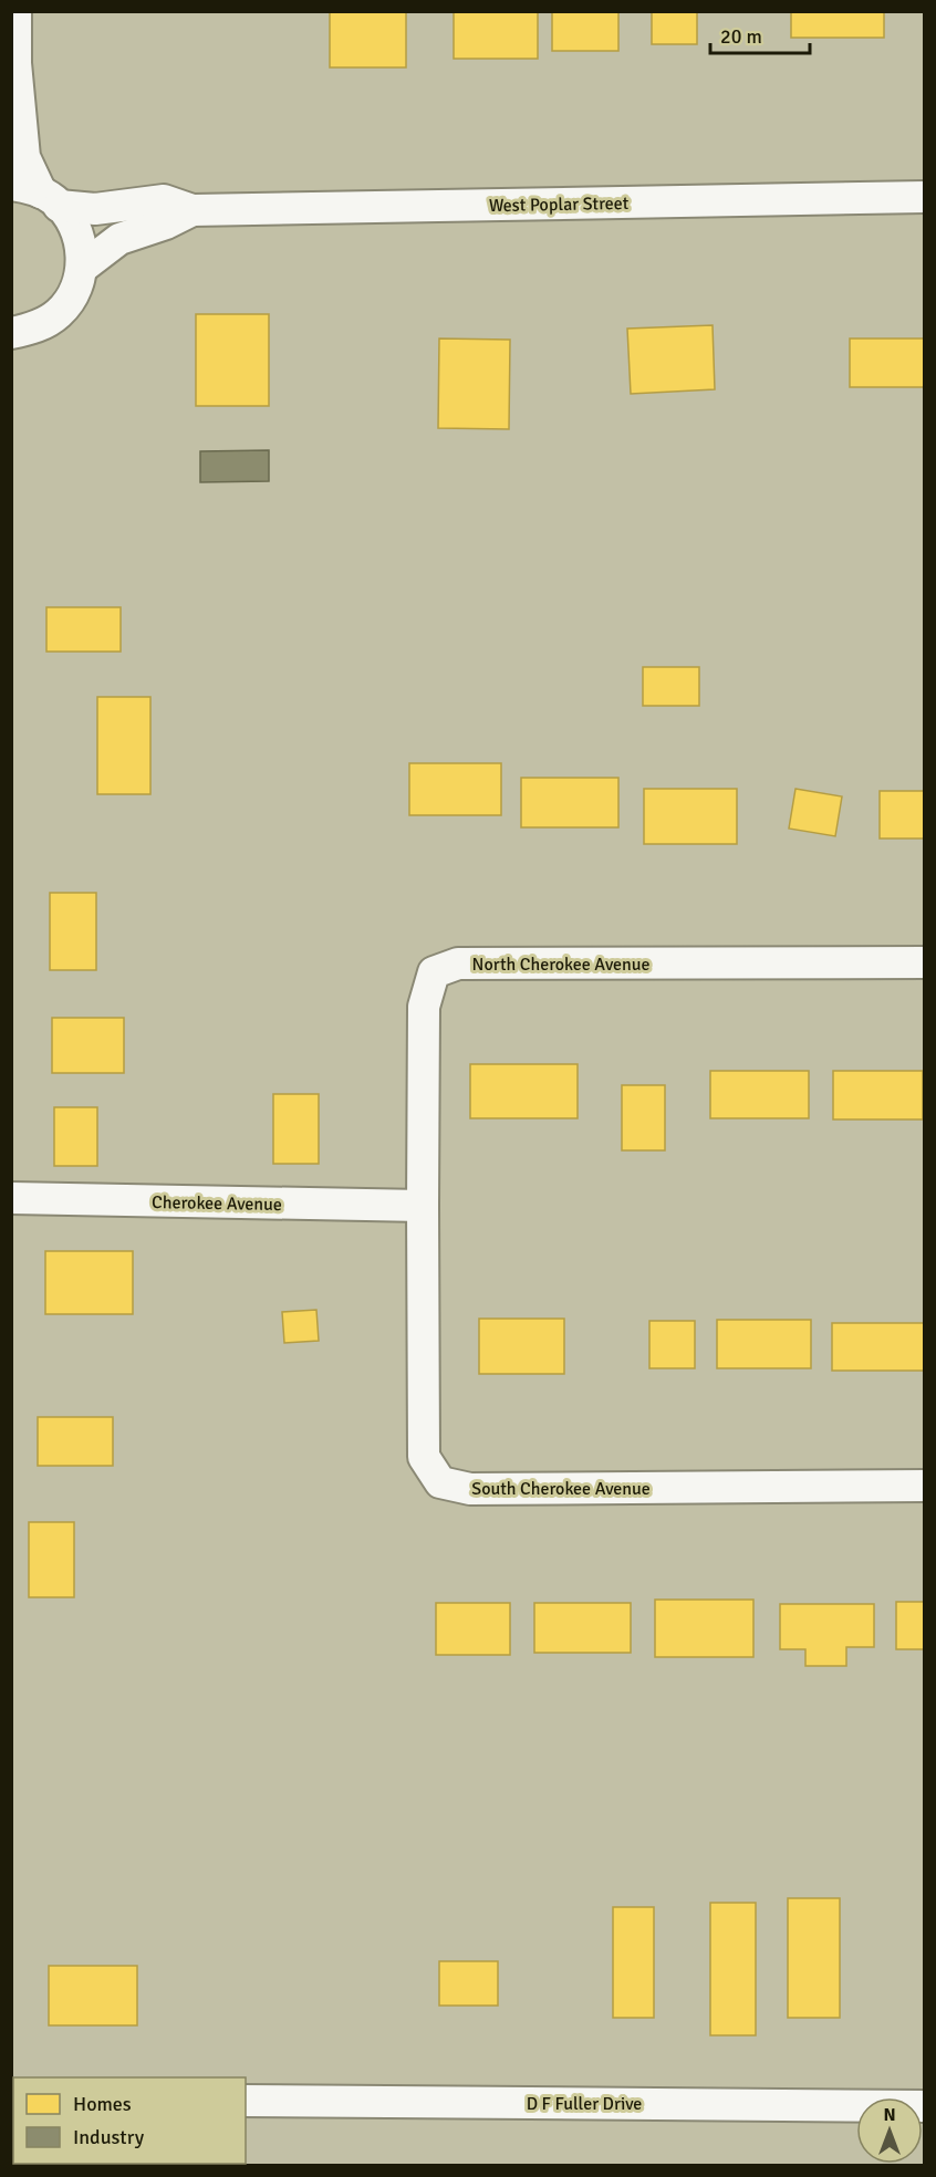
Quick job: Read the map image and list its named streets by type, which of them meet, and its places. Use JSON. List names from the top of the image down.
{
  "streets": {
    "street": [
      "West Poplar Street",
      "North Cherokee Avenue",
      "Cherokee Avenue",
      "South Cherokee Avenue",
      "D F Fuller Drive"
    ]
  },
  "crossings": [
    ["North Cherokee Avenue", "Cherokee Avenue"],
    ["North Cherokee Avenue", "South Cherokee Avenue"],
    ["Cherokee Avenue", "South Cherokee Avenue"]
  ],
  "legend": ["Homes", "Industry"],
  "scale_bar": "20 m",
  "north": "top"
}
